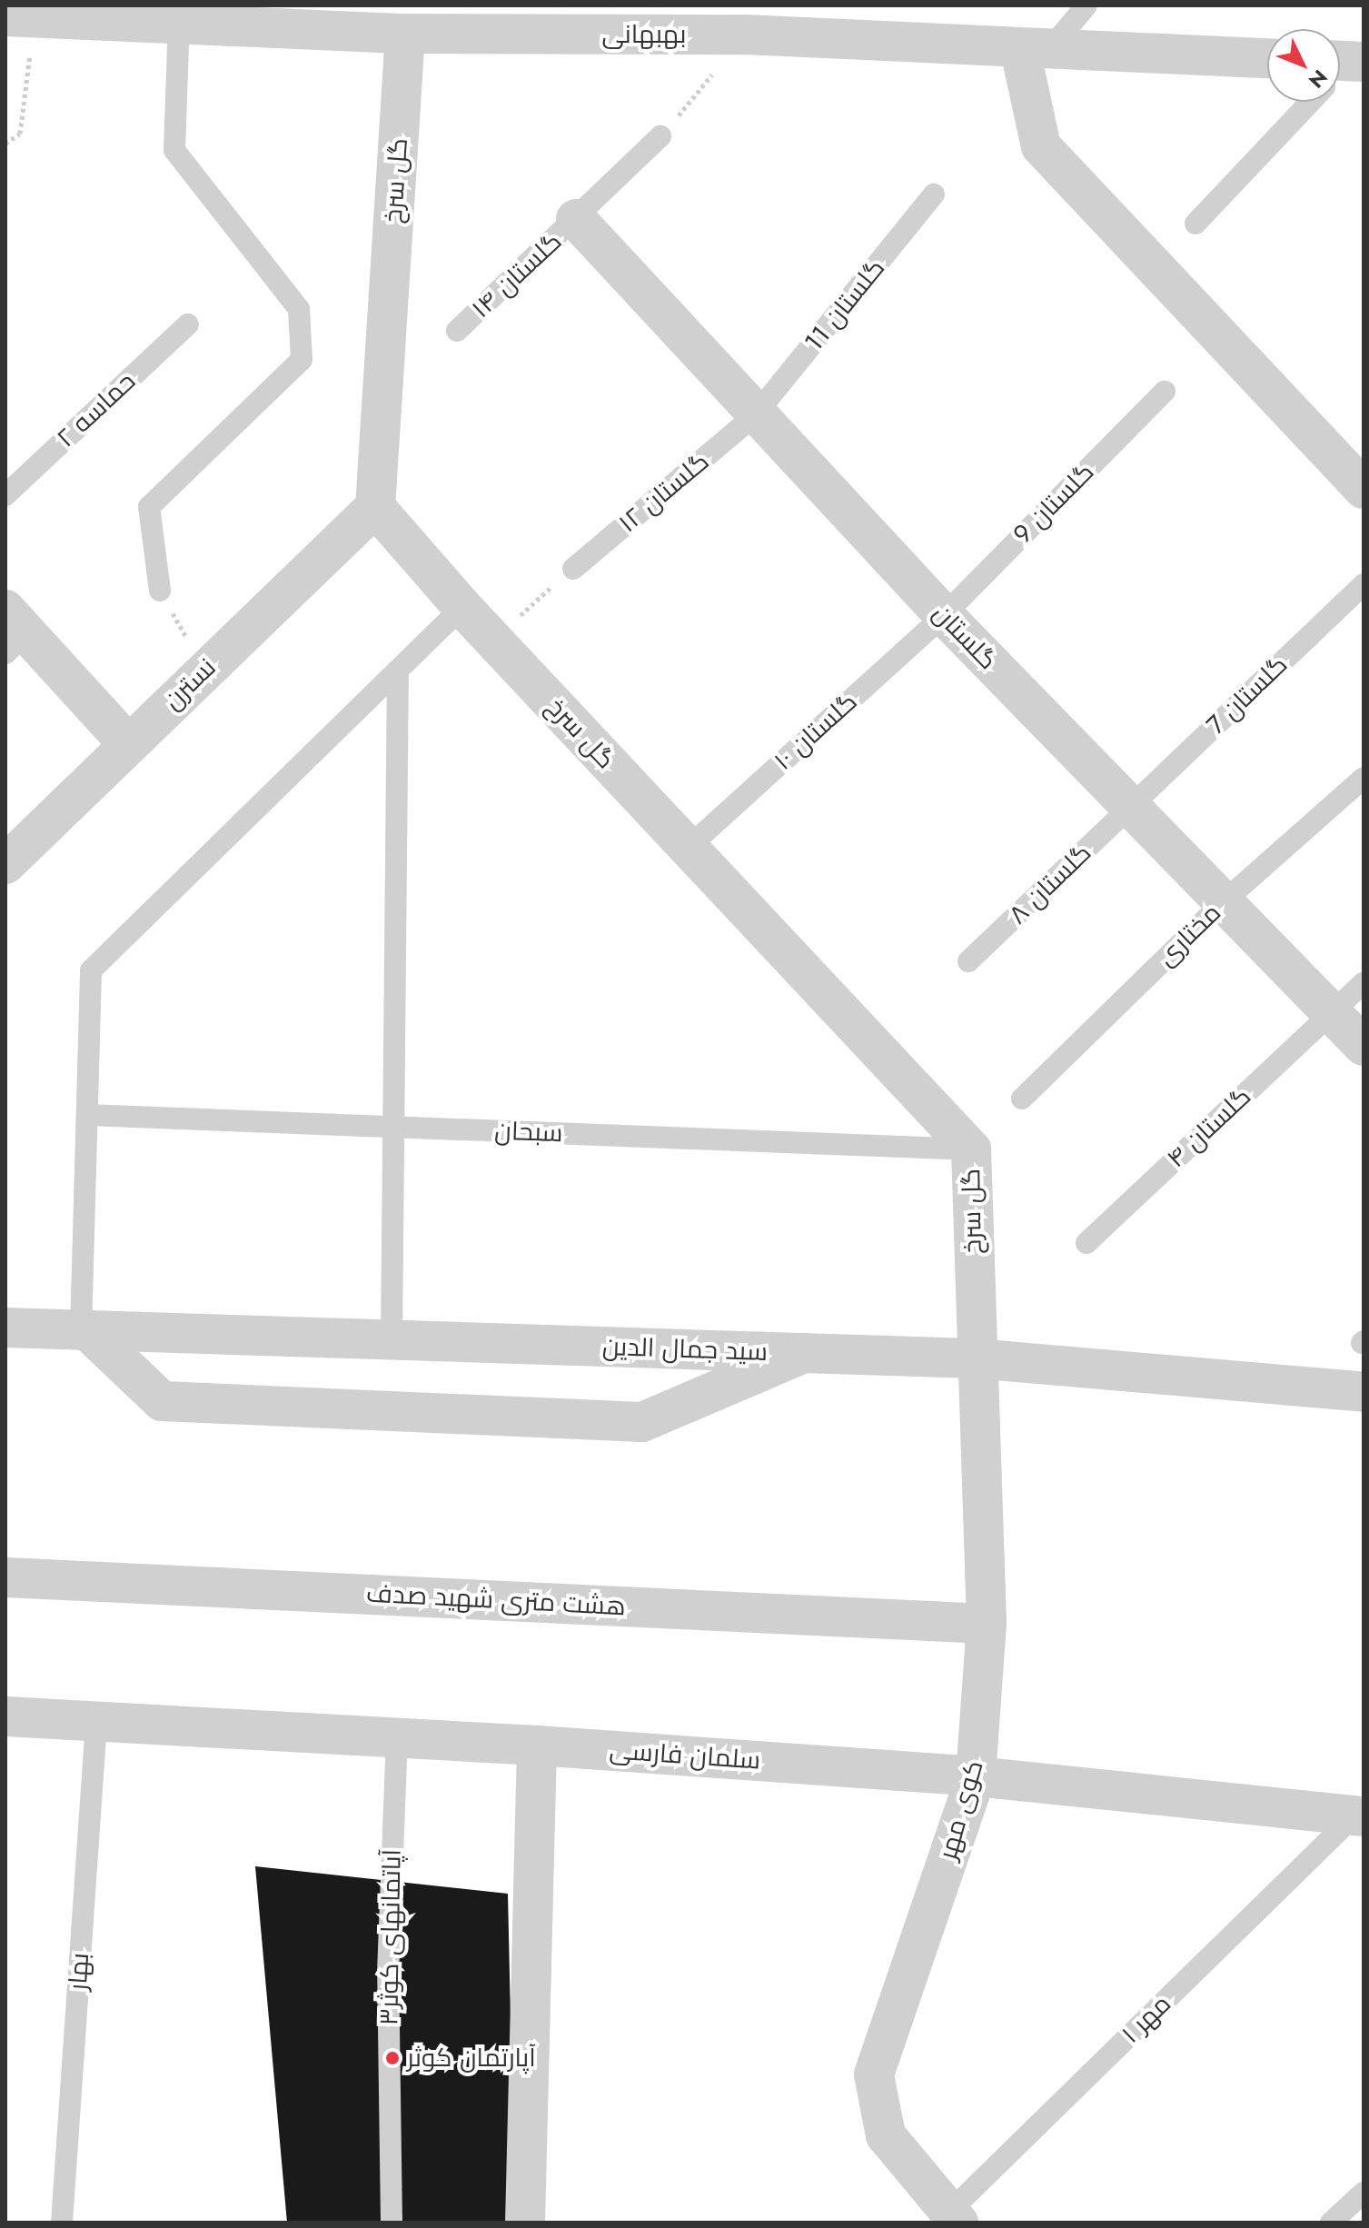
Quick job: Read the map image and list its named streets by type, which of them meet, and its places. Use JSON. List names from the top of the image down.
{
  "streets": {
    "street": [
      "بهبهانی",
      "گل سرخ",
      "گلستان",
      "نسترن",
      "سید جمال الدین",
      "هشت متری شهید صدف",
      "سلمان فارسی",
      "کوی مهر"
    ],
    "lane": [
      "گلستان ۱۴",
      "گلستان 11",
      "حماسه ۲",
      "گلستان ۱۲",
      "گلستان 9",
      "گلستان 7",
      "گلستان ۱۰",
      "گلستان ۸",
      "مختاری",
      "گلستان ۴",
      "سبحان",
      "آپاتمانهای کوثر۳",
      "بهار",
      "مهر ۱"
    ]
  },
  "crossings": [
    ["بهبهانی", "گل سرخ"],
    ["گل سرخ", "نسترن"],
    ["گل سرخ", "گلستان ۱۰"],
    ["گل سرخ", "سبحان"],
    ["گل سرخ", "سید جمال الدین"],
    ["گل سرخ", "کوی مهر"],
    ["گلستان ۱۴", "گلستان"],
    ["گلستان 11", "گلستان ۱۲"],
    ["گلستان 11", "گلستان"],
    ["گلستان ۱۲", "گلستان"],
    ["گلستان 9", "گلستان"],
    ["گلستان 9", "گلستان ۱۰"],
    ["گلستان", "گلستان 7"],
    ["گلستان", "گلستان ۱۰"],
    ["گلستان", "گلستان ۸"],
    ["گلستان", "مختاری"],
    ["گلستان", "گلستان ۴"],
    ["گلستان 7", "گلستان ۸"],
    ["سید جمال الدین", "کوی مهر"],
    ["هشت متری شهید صدف", "کوی مهر"],
    ["سلمان فارسی", "کوی مهر"],
    ["سلمان فارسی", "آپاتمانهای کوثر۳"],
    ["سلمان فارسی", "بهار"],
    ["سلمان فارسی", "مهر ۱"],
    ["کوی مهر", "مهر ۱"]
  ],
  "places": ["آپارتمان کوثر"],
  "north": "bottom right"
}
